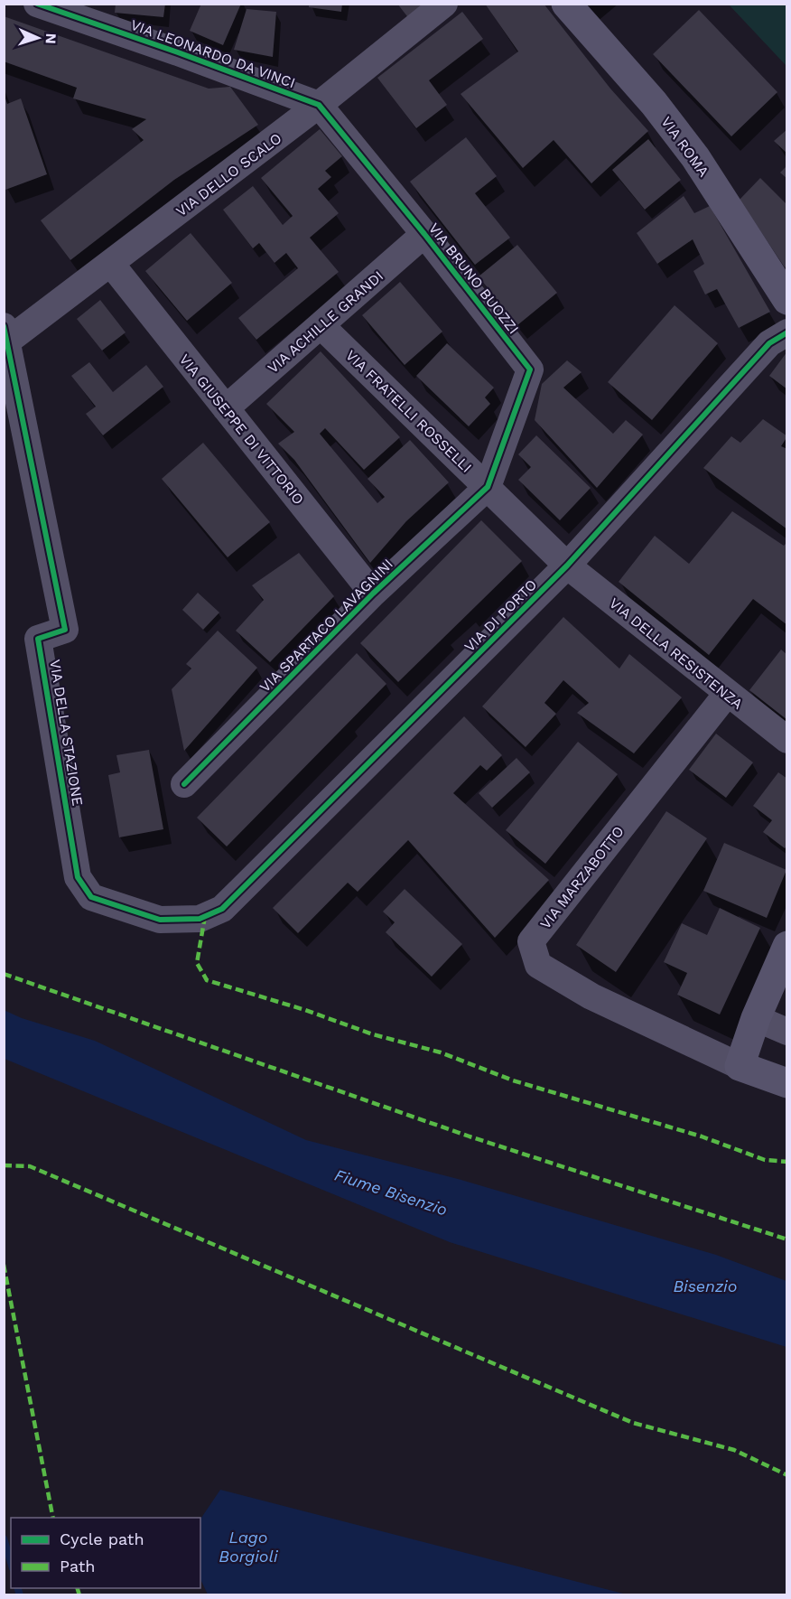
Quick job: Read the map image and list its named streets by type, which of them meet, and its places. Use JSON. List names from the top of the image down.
{
  "streets": {
    "main road": ["VIA ROMA"],
    "street": [
      "VIA LEONARDO DA VINCI",
      "VIA DELLO SCALO",
      "VIA BRUNO BUOZZI",
      "VIA ACHILLE GRANDI",
      "VIA FRATELLI ROSSELLI",
      "VIA GIUSEPPE DI VITTORIO",
      "VIA DI PORTO",
      "VIA SPARTACO LAVAGNINI",
      "VIA DELLA RESISTENZA",
      "VIA DELLA STAZIONE",
      "VIA MARZABOTTO"
    ]
  },
  "crossings": [
    ["VIA LEONARDO DA VINCI", "VIA DELLO SCALO"],
    ["VIA LEONARDO DA VINCI", "VIA BRUNO BUOZZI"],
    ["VIA DELLO SCALO", "VIA BRUNO BUOZZI"],
    ["VIA DELLO SCALO", "VIA GIUSEPPE DI VITTORIO"],
    ["VIA DELLO SCALO", "VIA DELLA STAZIONE"],
    ["VIA BRUNO BUOZZI", "VIA ACHILLE GRANDI"],
    ["VIA BRUNO BUOZZI", "VIA FRATELLI ROSSELLI"],
    ["VIA BRUNO BUOZZI", "VIA SPARTACO LAVAGNINI"],
    ["VIA ACHILLE GRANDI", "VIA FRATELLI ROSSELLI"],
    ["VIA ACHILLE GRANDI", "VIA GIUSEPPE DI VITTORIO"],
    ["VIA FRATELLI ROSSELLI", "VIA DI PORTO"],
    ["VIA FRATELLI ROSSELLI", "VIA SPARTACO LAVAGNINI"],
    ["VIA FRATELLI ROSSELLI", "VIA DELLA RESISTENZA"],
    ["VIA GIUSEPPE DI VITTORIO", "VIA SPARTACO LAVAGNINI"],
    ["VIA DI PORTO", "VIA DELLA RESISTENZA"],
    ["VIA DI PORTO", "VIA DELLA STAZIONE"],
    ["VIA DELLA RESISTENZA", "VIA MARZABOTTO"]
  ],
  "water": ["Fiume Bisenzio", "Bisenzio", "Lago Borgioli"],
  "legend": ["Cycle path", "Path"],
  "north": "right"
}
